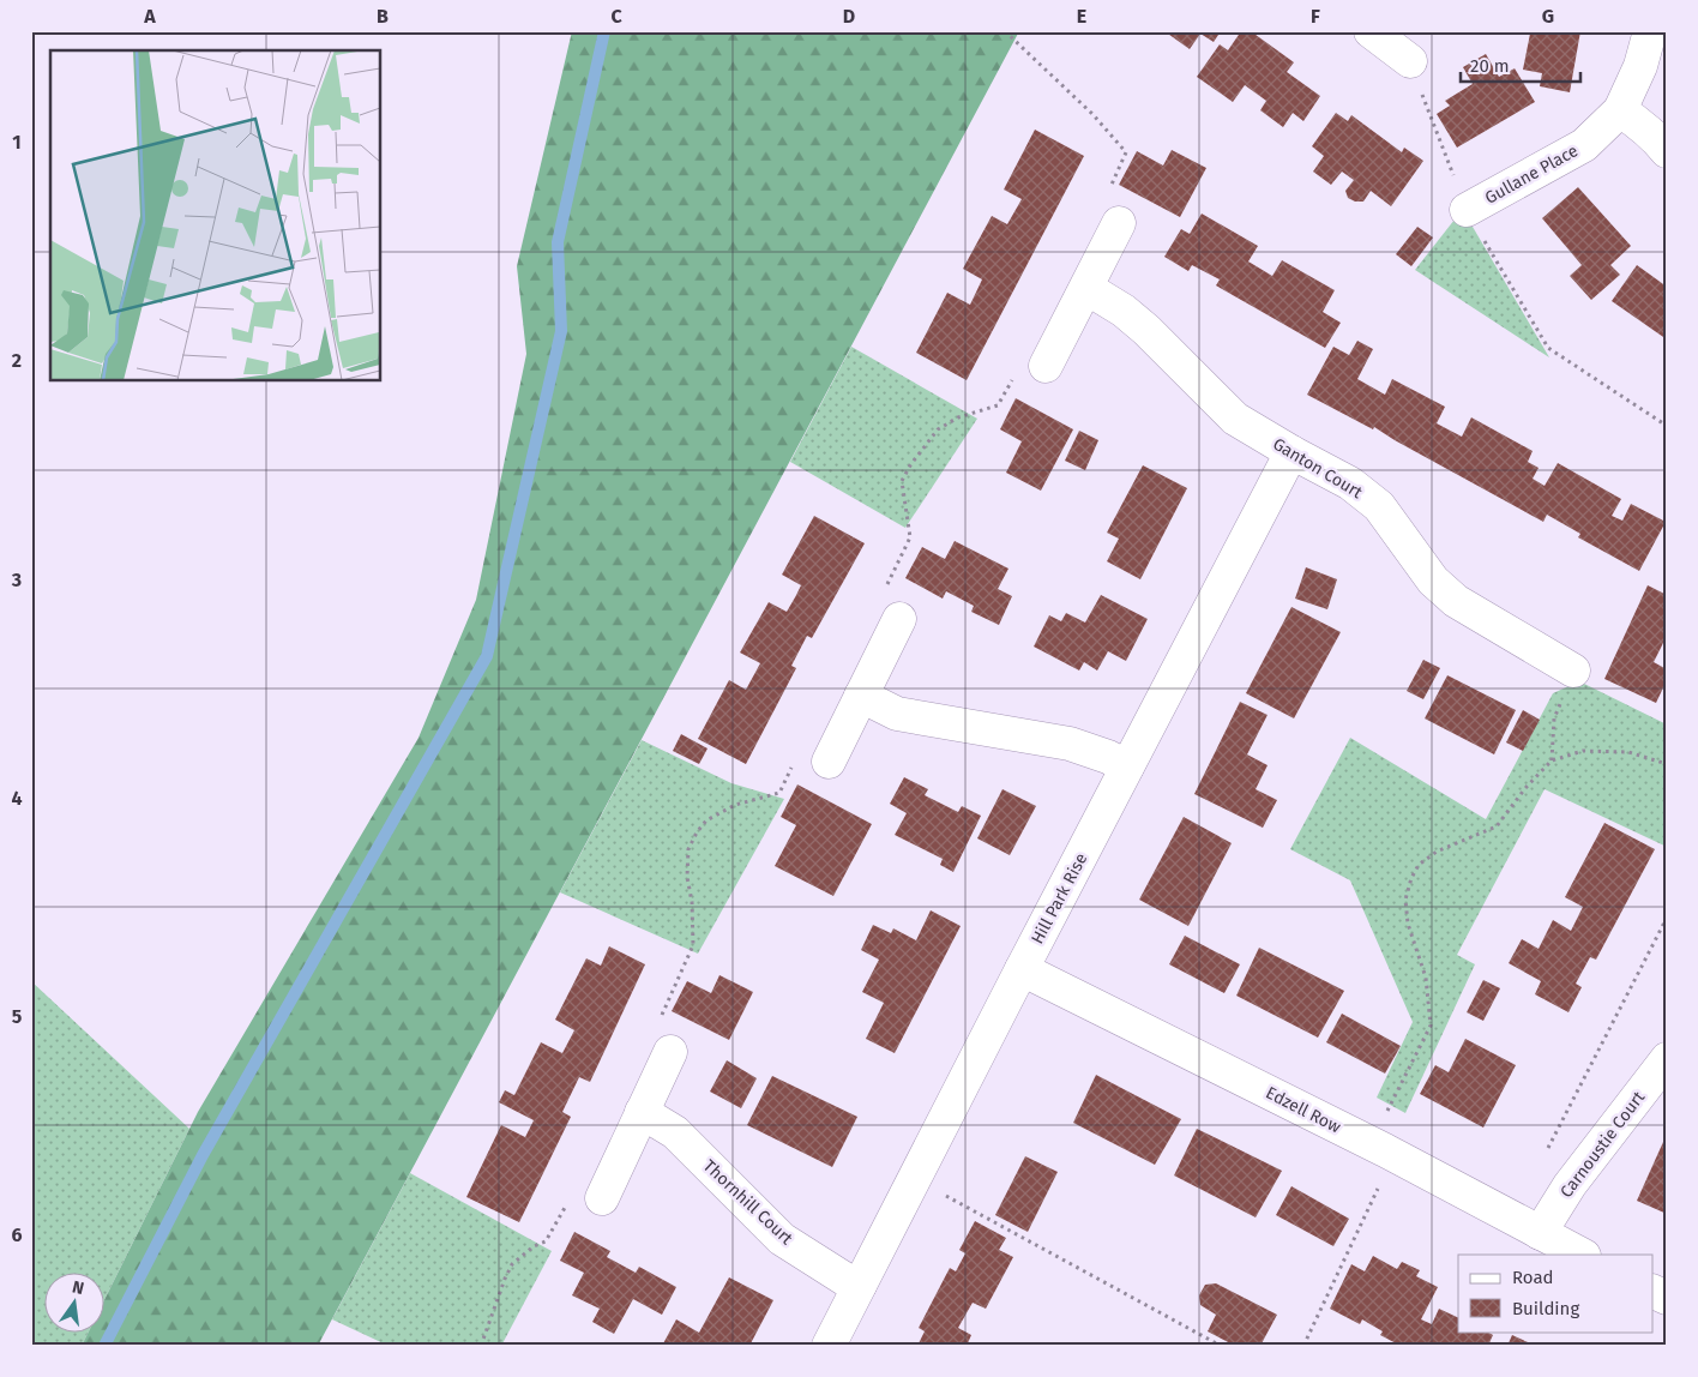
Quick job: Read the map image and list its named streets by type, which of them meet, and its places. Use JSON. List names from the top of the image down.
{
  "streets": {
    "street": [
      "Gullane Place",
      "Ganton Court",
      "Hill Park Rise",
      "Edzell Row",
      "Carnoustie Court",
      "Thornhill Court"
    ]
  },
  "crossings": [
    ["Ganton Court", "Hill Park Rise"],
    ["Hill Park Rise", "Edzell Row"],
    ["Hill Park Rise", "Thornhill Court"],
    ["Edzell Row", "Carnoustie Court"]
  ],
  "legend": ["Road", "Building"],
  "scale_bar": "20 m",
  "north": "top",
  "grid": {
    "columns": [
      "A",
      "B",
      "C",
      "D",
      "E",
      "F",
      "G"
    ],
    "rows": [
      "1",
      "2",
      "3",
      "4",
      "5",
      "6"
    ]
  }
}
